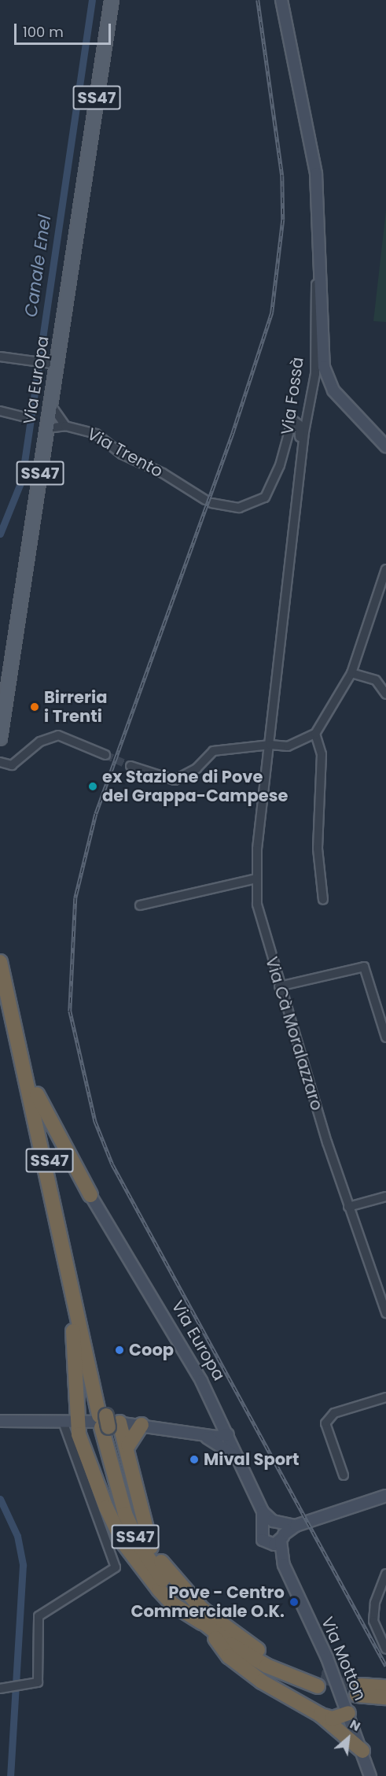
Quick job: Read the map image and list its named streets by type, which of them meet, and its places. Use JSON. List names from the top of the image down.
{
  "streets": {
    "highway": ["SS47"],
    "main road": ["Via Europa", "Via Fossà", "Via Motton"],
    "street": ["Via Trento", "Via Cà Moralazzaro"]
  },
  "crossings": [
    ["Via Europa", "Via Motton"],
    ["Via Fossà", "Via Trento"],
    ["Via Fossà", "Via Cà Moralazzaro"]
  ],
  "water": ["Canale Enel"],
  "places": [
    "Birreria i Trenti",
    "ex Stazione di Pove del Grappa-Campese",
    "Coop",
    "Mival Sport",
    "Pove - Centro Commerciale O.K."
  ],
  "scale_bar": "100 m",
  "north": "top right"
}
